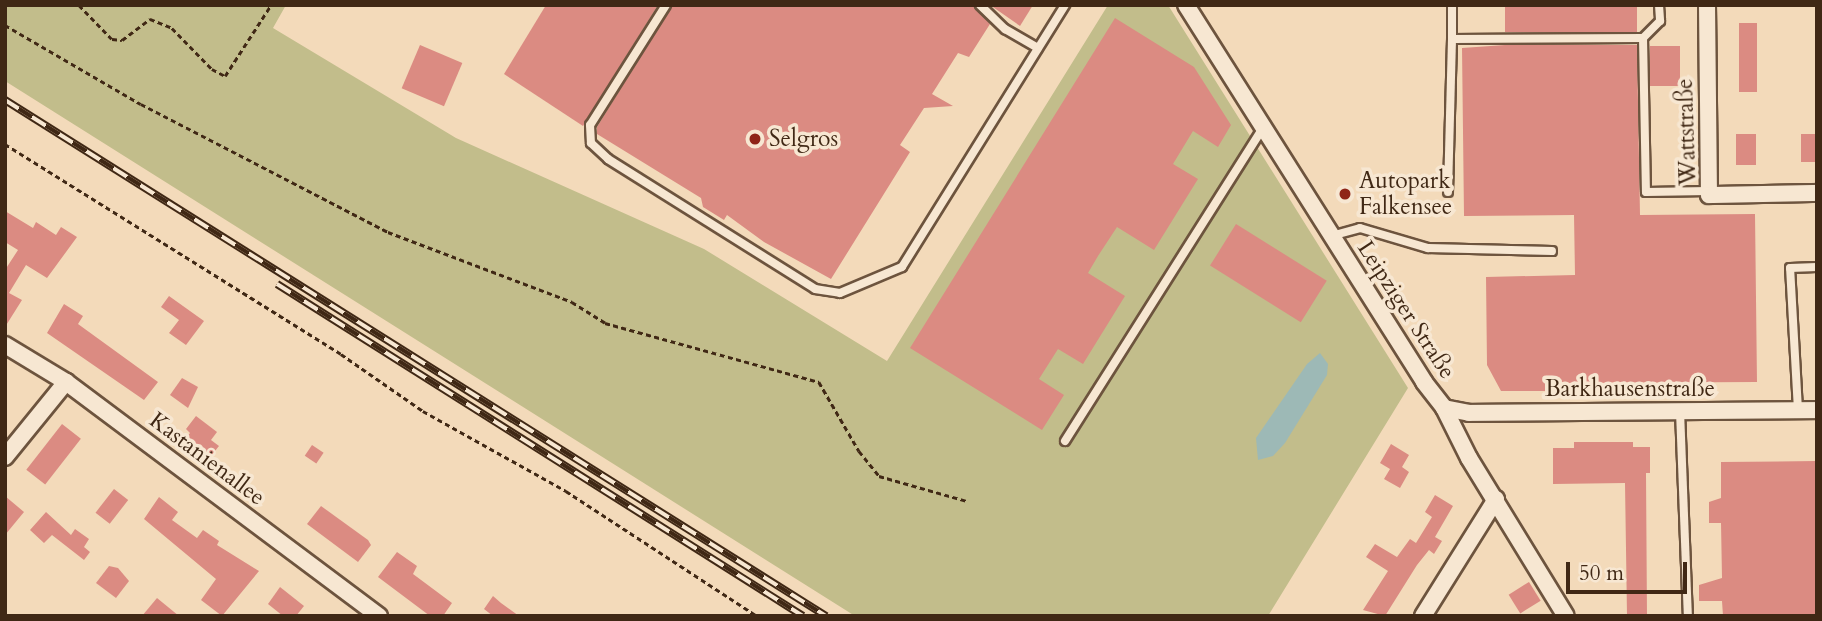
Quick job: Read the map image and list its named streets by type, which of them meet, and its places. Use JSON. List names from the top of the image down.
{
  "streets": {
    "street": [
      "Wattstraße",
      "Leipziger Straße",
      "Barkhausenstraße",
      "Kastanienallee"
    ]
  },
  "crossings": [
    ["Leipziger Straße", "Barkhausenstraße"]
  ],
  "places": ["Selgros", "Autopark Falkensee"],
  "scale_bar": "50 m"
}
